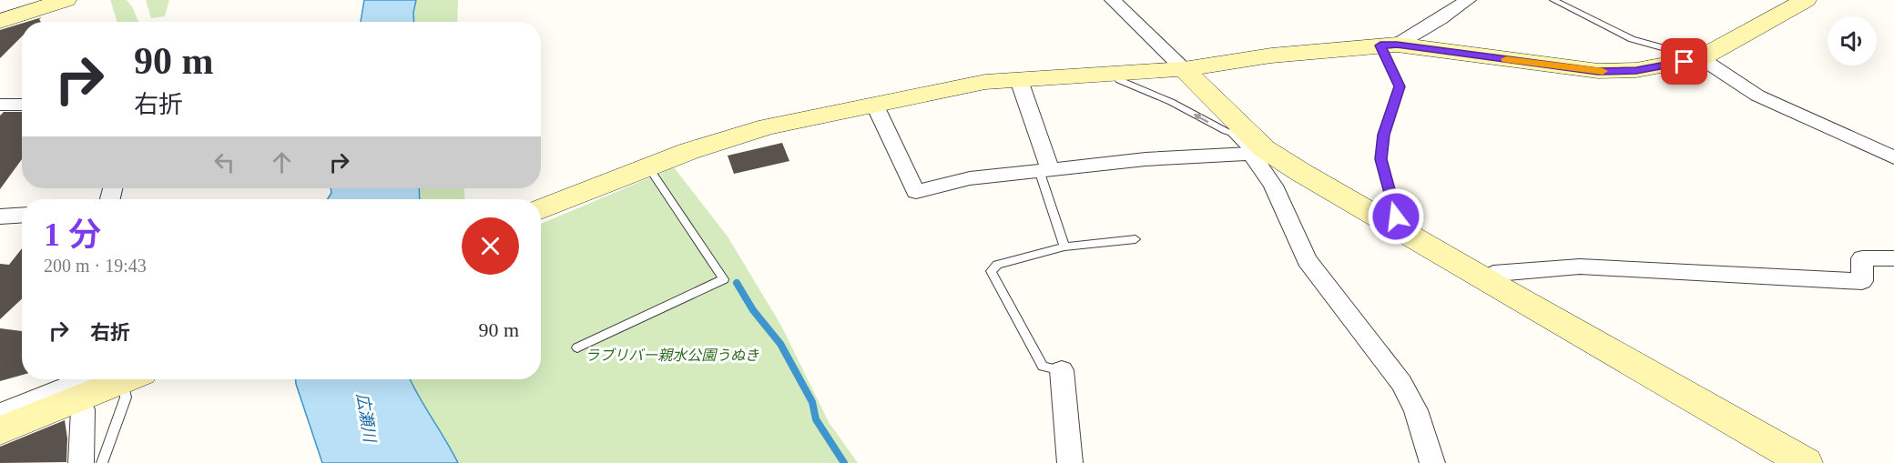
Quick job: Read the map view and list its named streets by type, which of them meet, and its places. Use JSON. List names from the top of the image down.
{
  "water": ["広瀬川"],
  "parks": ["ラブリバー親水公園うぬき"],
  "page": {
    "turn": ["90 m", "右折"],
    "heading": ["1 分", "200 m · 19:43"],
    "list": [
      {
        "name": "右折",
        "value": "90 m"
      }
    ]
  }
}
